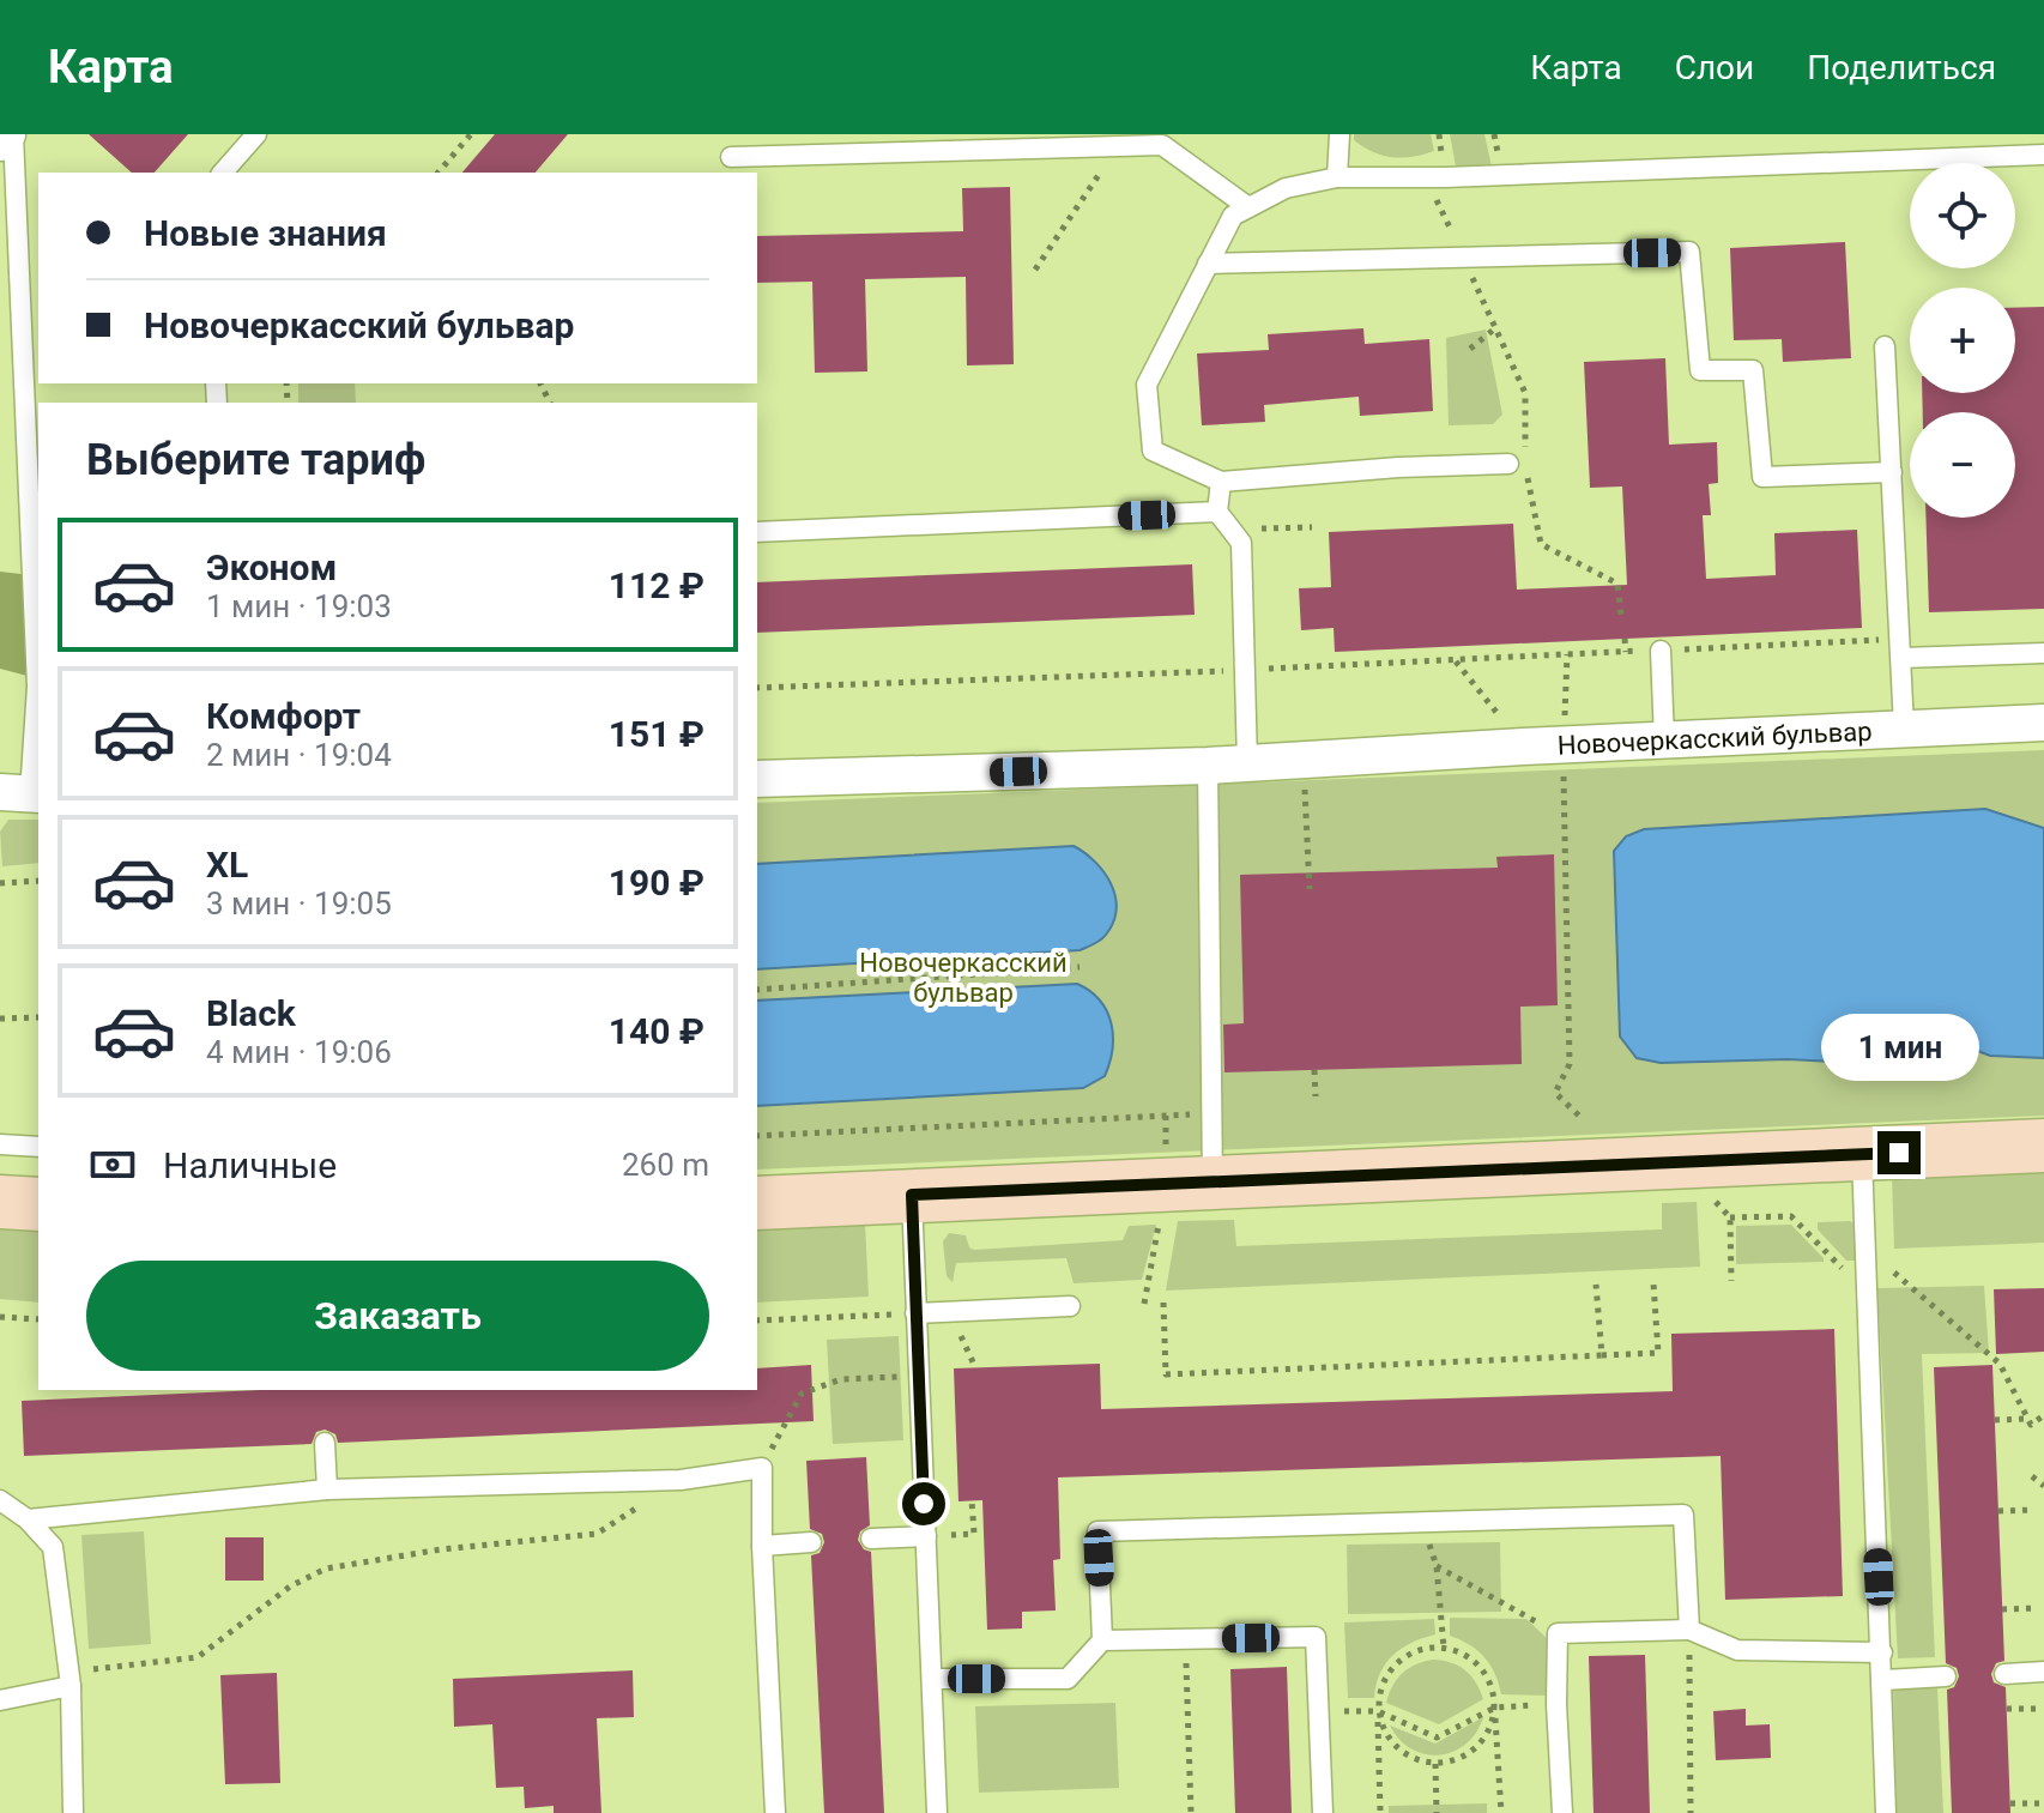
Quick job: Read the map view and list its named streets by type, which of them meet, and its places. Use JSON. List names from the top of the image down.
{
  "streets": {
    "street": ["Новочеркасский бульвар"]
  },
  "parks": ["Новочеркасский бульвар"],
  "page": {
    "header": "Карта",
    "nav": ["Карта", "Слои", "Поделиться"],
    "map_buttons": ["+", "−"],
    "banner": ["Новые знания", "Новочеркасский бульвар"],
    "heading": "Выберите тариф",
    "list": [
      {
        "name": "Эконом",
        "note": "1 мин · 19:03",
        "value": "112 ₽"
      },
      {
        "name": "Комфорт",
        "note": "2 мин · 19:04",
        "value": "151 ₽"
      },
      {
        "name": "XL",
        "note": "3 мин · 19:05",
        "value": "190 ₽"
      },
      {
        "name": "Black",
        "note": "4 мин · 19:06",
        "value": "140 ₽"
      }
    ],
    "bubble": "1 мин",
    "pay": ["Наличные", "260 m"],
    "buttons": "Заказать"
  }
}
